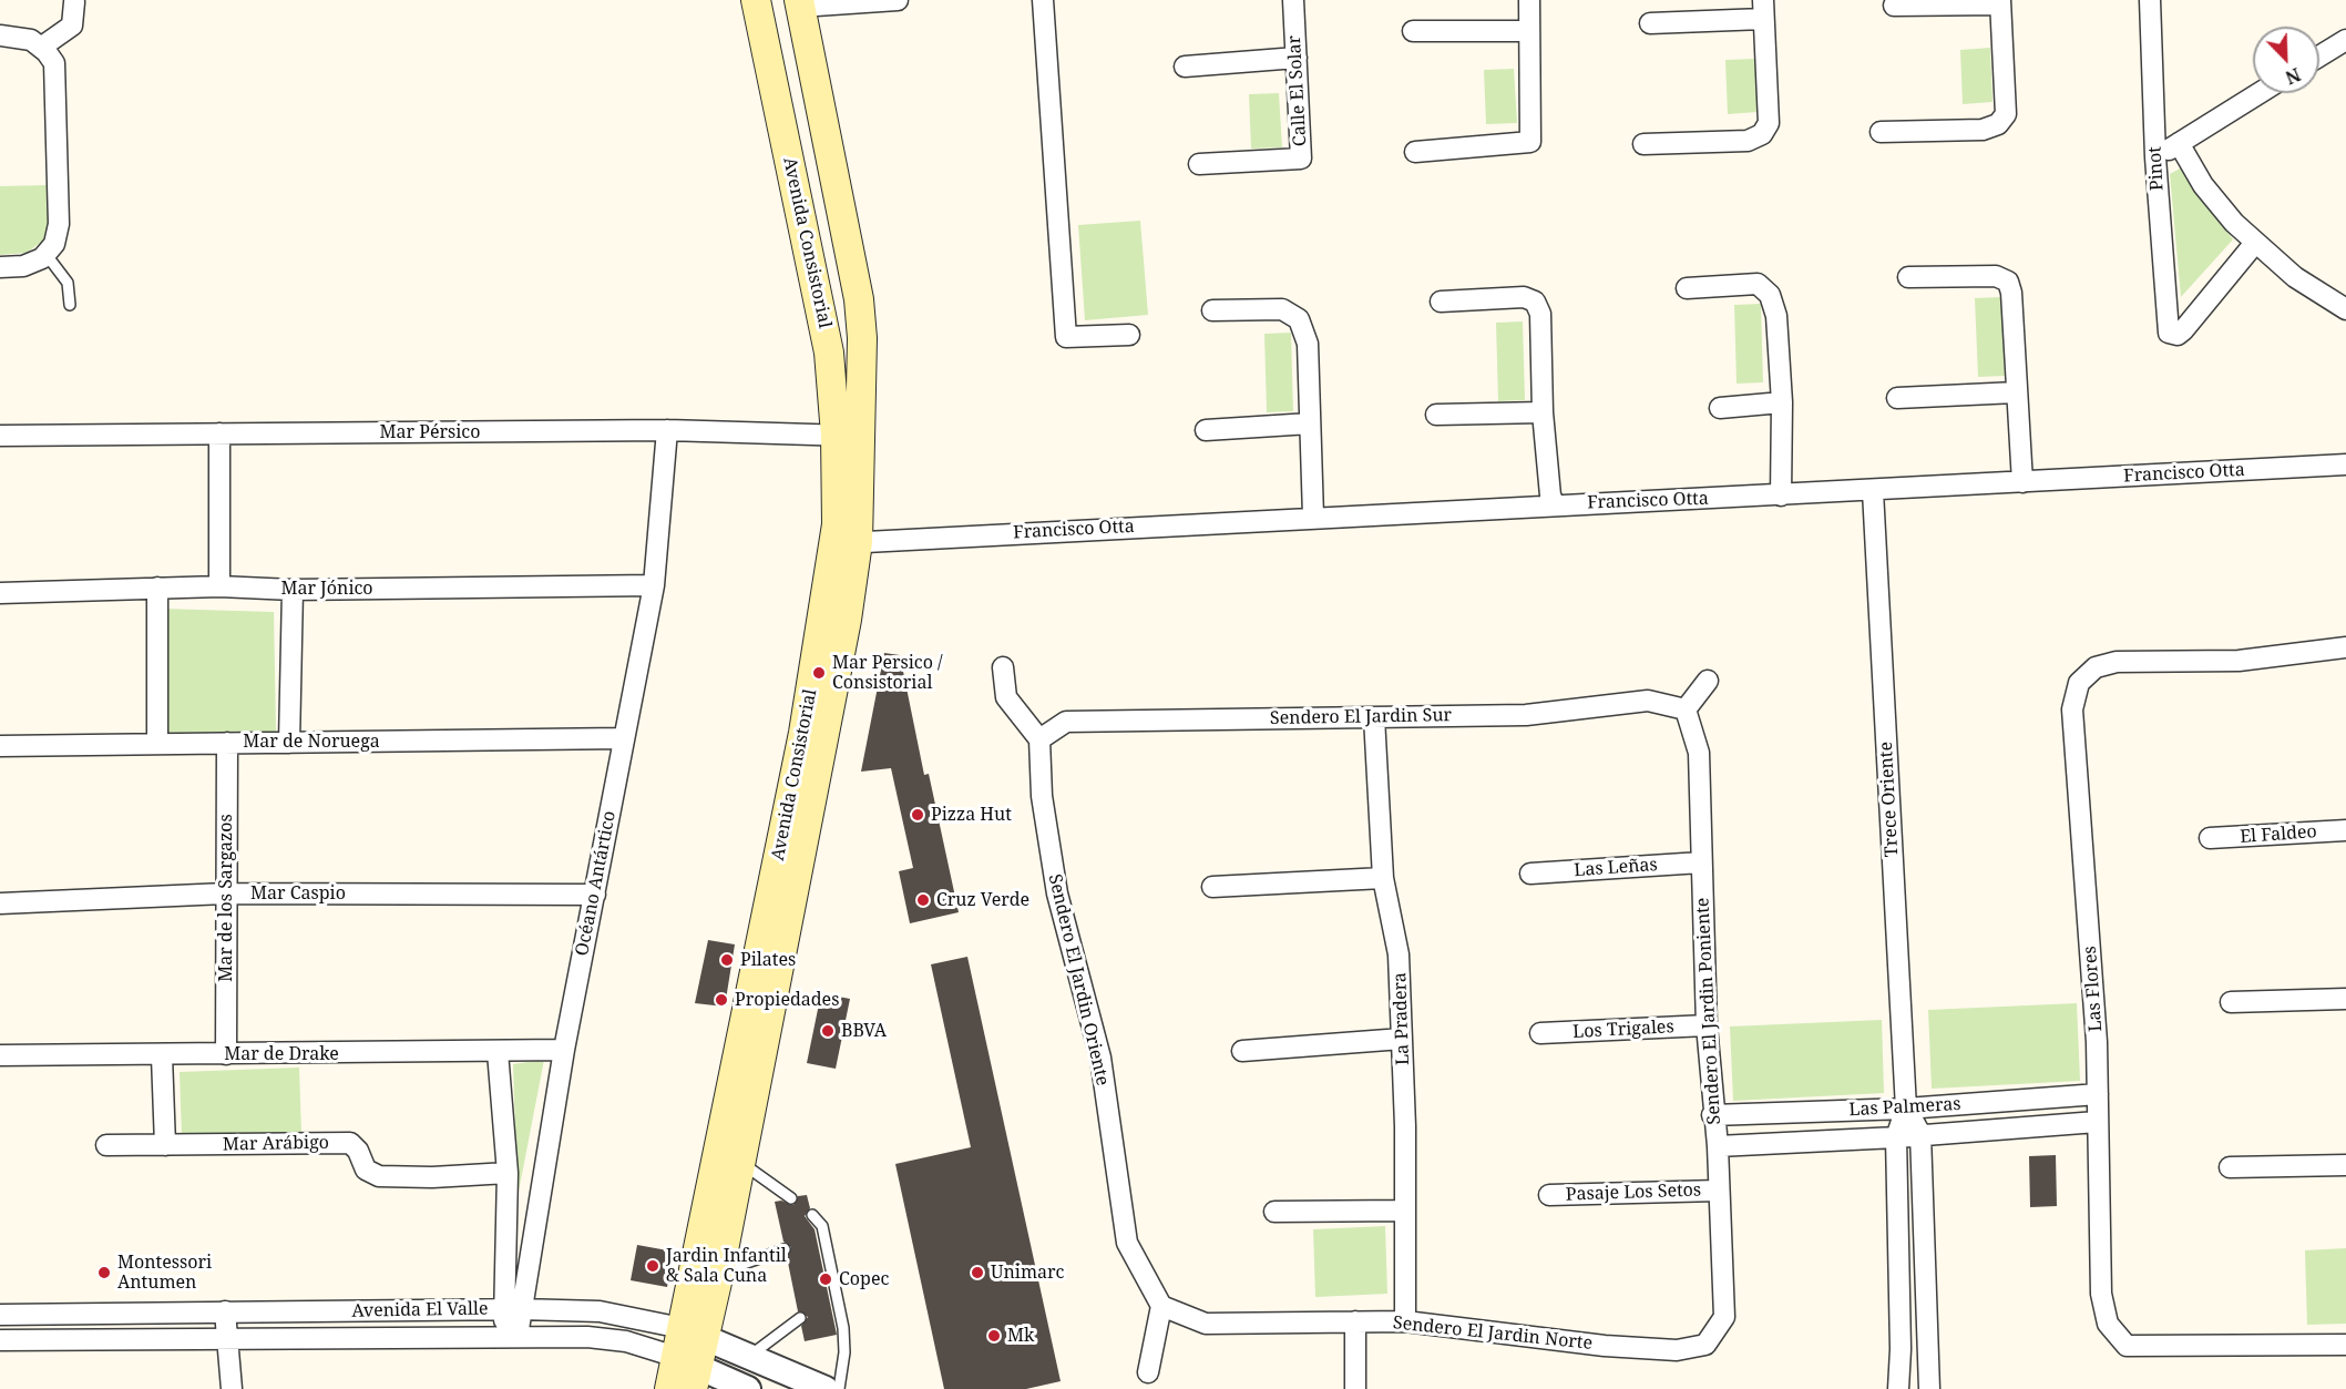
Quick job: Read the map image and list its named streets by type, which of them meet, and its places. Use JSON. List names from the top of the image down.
{
  "streets": {
    "main road": ["Avenida Consistorial"],
    "street": [
      "Calle El Solar",
      "Pinot",
      "Mar Pérsico",
      "Francisco Otta",
      "Mar Jónico",
      "Sendero El Jardin Sur",
      "Mar de Noruega",
      "Trece Oriente",
      "El Faldeo",
      "Las Leñas",
      "Océano Antártico",
      "Mar Caspio",
      "Mar de los Sargazos",
      "Sendero El Jardin Oriente",
      "Las Flores",
      "Sendero El Jardin Poniente",
      "La Pradera",
      "Los Trigales",
      "Mar de Drake",
      "Las Palmeras",
      "Mar Arábigo",
      "Pasaje Los Setos",
      "Avenida El Valle",
      "Sendero El Jardin Norte"
    ]
  },
  "crossings": [
    ["Avenida Consistorial", "Mar Pérsico"],
    ["Avenida Consistorial", "Francisco Otta"],
    ["Avenida Consistorial", "Avenida El Valle"],
    ["Mar Pérsico", "Océano Antártico"],
    ["Francisco Otta", "Trece Oriente"],
    ["Mar Jónico", "Océano Antártico"],
    ["Sendero El Jardin Sur", "Sendero El Jardin Oriente"],
    ["Sendero El Jardin Sur", "Sendero El Jardin Poniente"],
    ["Sendero El Jardin Sur", "La Pradera"],
    ["Mar de Noruega", "Océano Antártico"],
    ["Mar de Noruega", "Mar de los Sargazos"],
    ["Trece Oriente", "Las Palmeras"],
    ["Las Leñas", "Sendero El Jardin Poniente"],
    ["Océano Antártico", "Mar Caspio"],
    ["Océano Antártico", "Mar de Drake"],
    ["Océano Antártico", "Mar Arábigo"],
    ["Océano Antártico", "Avenida El Valle"],
    ["Mar Caspio", "Mar de los Sargazos"],
    ["Mar de los Sargazos", "Mar de Drake"],
    ["Sendero El Jardin Oriente", "Sendero El Jardin Norte"],
    ["Las Flores", "Las Palmeras"],
    ["Sendero El Jardin Poniente", "Los Trigales"],
    ["Sendero El Jardin Poniente", "Las Palmeras"],
    ["Sendero El Jardin Poniente", "Pasaje Los Setos"],
    ["Sendero El Jardin Poniente", "Sendero El Jardin Norte"],
    ["La Pradera", "Sendero El Jardin Norte"]
  ],
  "places": [
    "Mar Persico / Consistorial",
    "Pizza Hut",
    "Cruz Verde",
    "Pilates",
    "Propiedades",
    "BBVA",
    "Jardin Infantil & Sala Cuna",
    "Montessori Antumen",
    "Unimarc",
    "Copec",
    "Mk"
  ],
  "north": "bottom right"
}
